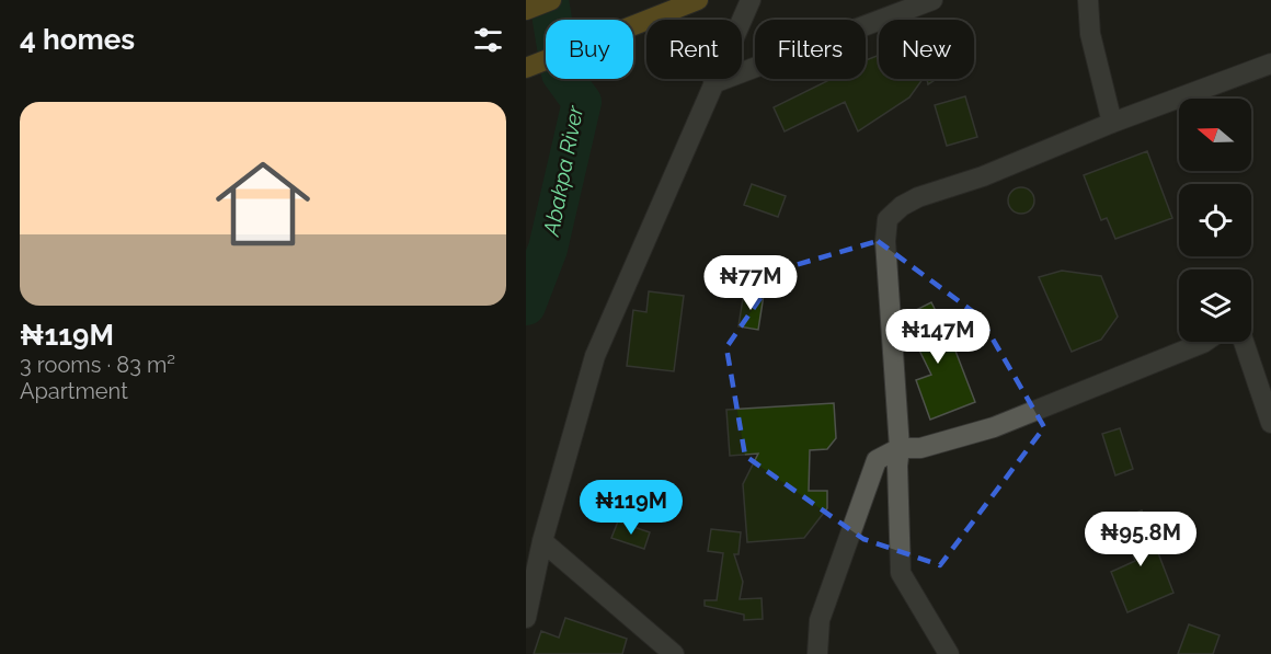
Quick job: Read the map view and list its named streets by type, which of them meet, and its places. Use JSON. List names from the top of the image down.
{
  "water": ["Abakpa River"],
  "north": "left",
  "page": {
    "heading": "4 homes",
    "chip": [
      "Buy",
      "Rent",
      "Filters",
      "New"
    ],
    "list": [
      {
        "name": "₦119M",
        "note": "3 rooms · 83 m² · Apartment"
      }
    ],
    "price": [
      "₦77M",
      "₦147M",
      "₦119M",
      "₦95.8M"
    ]
  }
}
